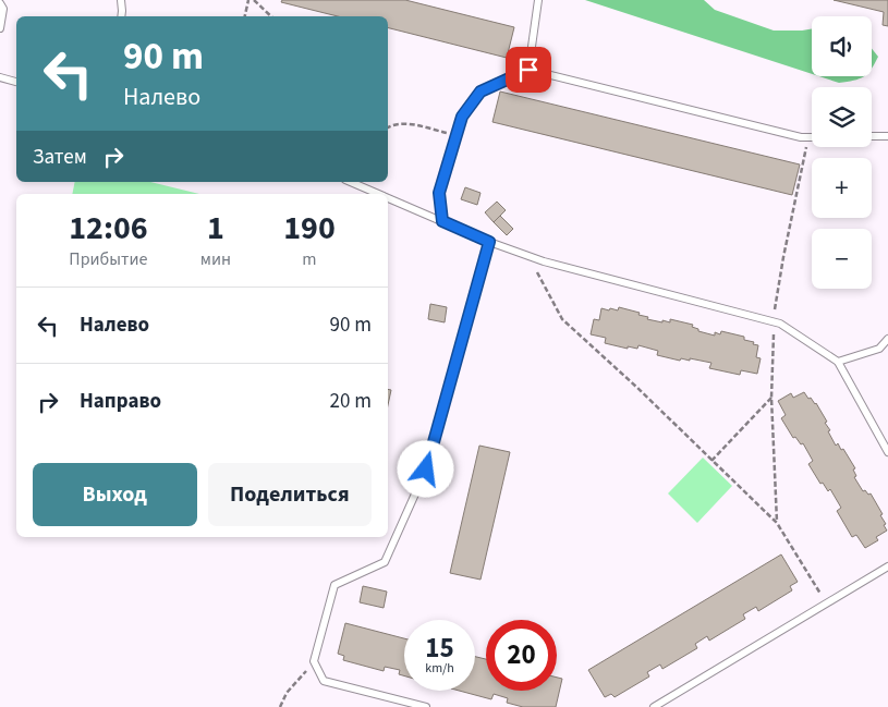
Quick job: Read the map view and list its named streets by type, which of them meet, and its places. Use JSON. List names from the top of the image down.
{
  "page": {
    "map_buttons": ["+", "−"],
    "turn": ["90 m", "Налево"],
    "then": "Затем",
    "eta": [
      "12:06",
      "Прибытие",
      "1",
      "мин",
      "190",
      "m"
    ],
    "list": [
      {
        "name": "Налево",
        "value": "90 m"
      },
      {
        "name": "Направо",
        "value": "20 m"
      }
    ],
    "buttons": ["Выход", "Поделиться"],
    "speed": "15 km/h",
    "limit": "20"
  }
}
